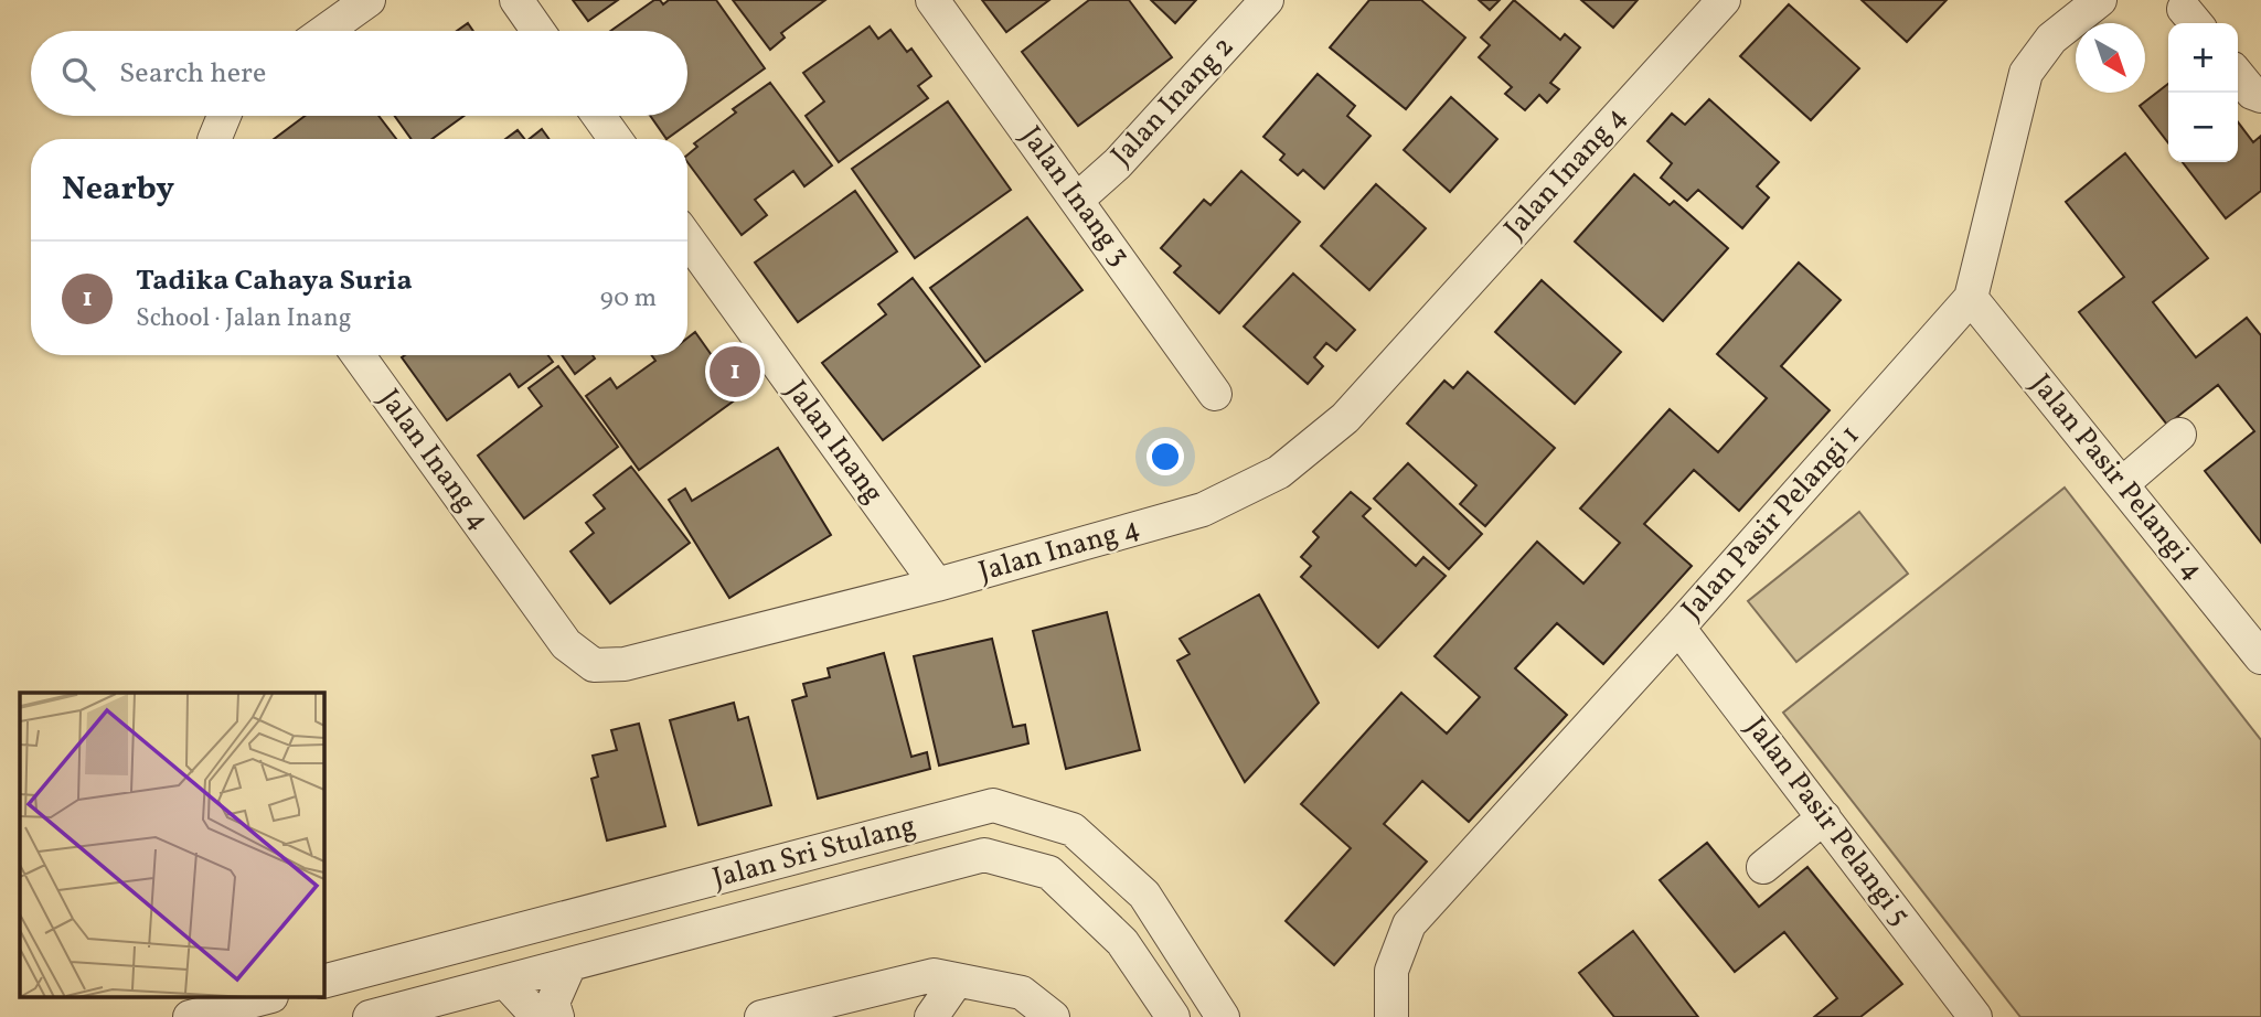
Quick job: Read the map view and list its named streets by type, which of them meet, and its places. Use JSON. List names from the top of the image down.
{
  "streets": {
    "street": [
      "Jalan Inang 2",
      "Jalan Inang 4",
      "Jalan Inang 3",
      "Jalan Inang",
      "Jalan Pasir Pelangi 4",
      "Jalan Pasir Pelangi 1",
      "Jalan Pasir Pelangi 5",
      "Jalan Sri Stulang"
    ]
  },
  "crossings": [
    ["Jalan Inang 2", "Jalan Inang 3"],
    ["Jalan Inang 4", "Jalan Inang"],
    ["Jalan Pasir Pelangi 4", "Jalan Pasir Pelangi 1"],
    ["Jalan Pasir Pelangi 1", "Jalan Pasir Pelangi 5"]
  ],
  "north": "bottom right",
  "page": {
    "map_buttons": ["+", "−"],
    "search": "Search here",
    "heading": "Nearby",
    "list": [
      {
        "mark": "1",
        "name": "Tadika Cahaya Suria",
        "note": "School · Jalan Inang",
        "value": "90 m"
      }
    ],
    "pins": "1"
  }
}
